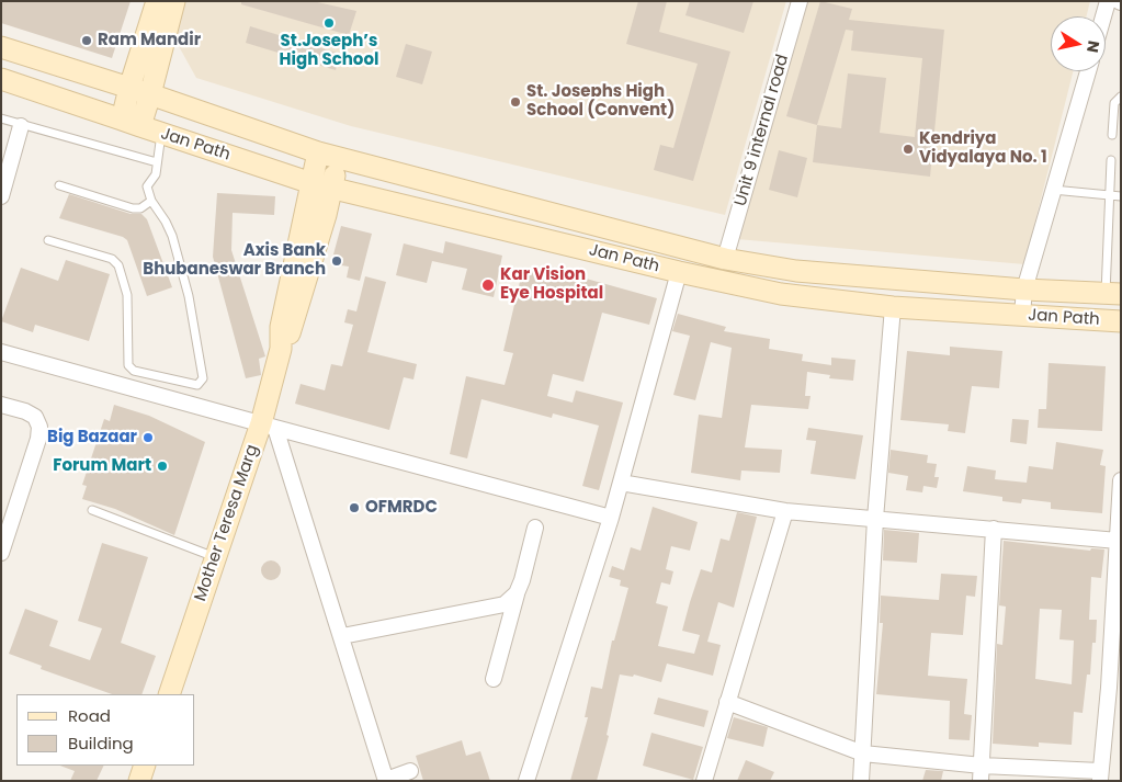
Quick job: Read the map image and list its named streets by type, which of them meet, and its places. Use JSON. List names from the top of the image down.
{
  "streets": {
    "main road": ["Jan Path", "Mother Teresa Marg"],
    "street": ["Unit 9 internal road"]
  },
  "crossings": [
    ["Unit 9 internal road", "Jan Path"],
    ["Jan Path", "Mother Teresa Marg"]
  ],
  "places": [
    "St.Joseph’s High School",
    "Ram Mandir",
    "St. Josephs High School (Convent)",
    "Kendriya Vidyalaya No. 1",
    "Axis Bank Bhubaneswar Branch",
    "Kar Vision Eye Hospital",
    "Big Bazaar",
    "Forum Mart",
    "OFMRDC"
  ],
  "legend": ["Road", "Building"],
  "north": "right"
}
